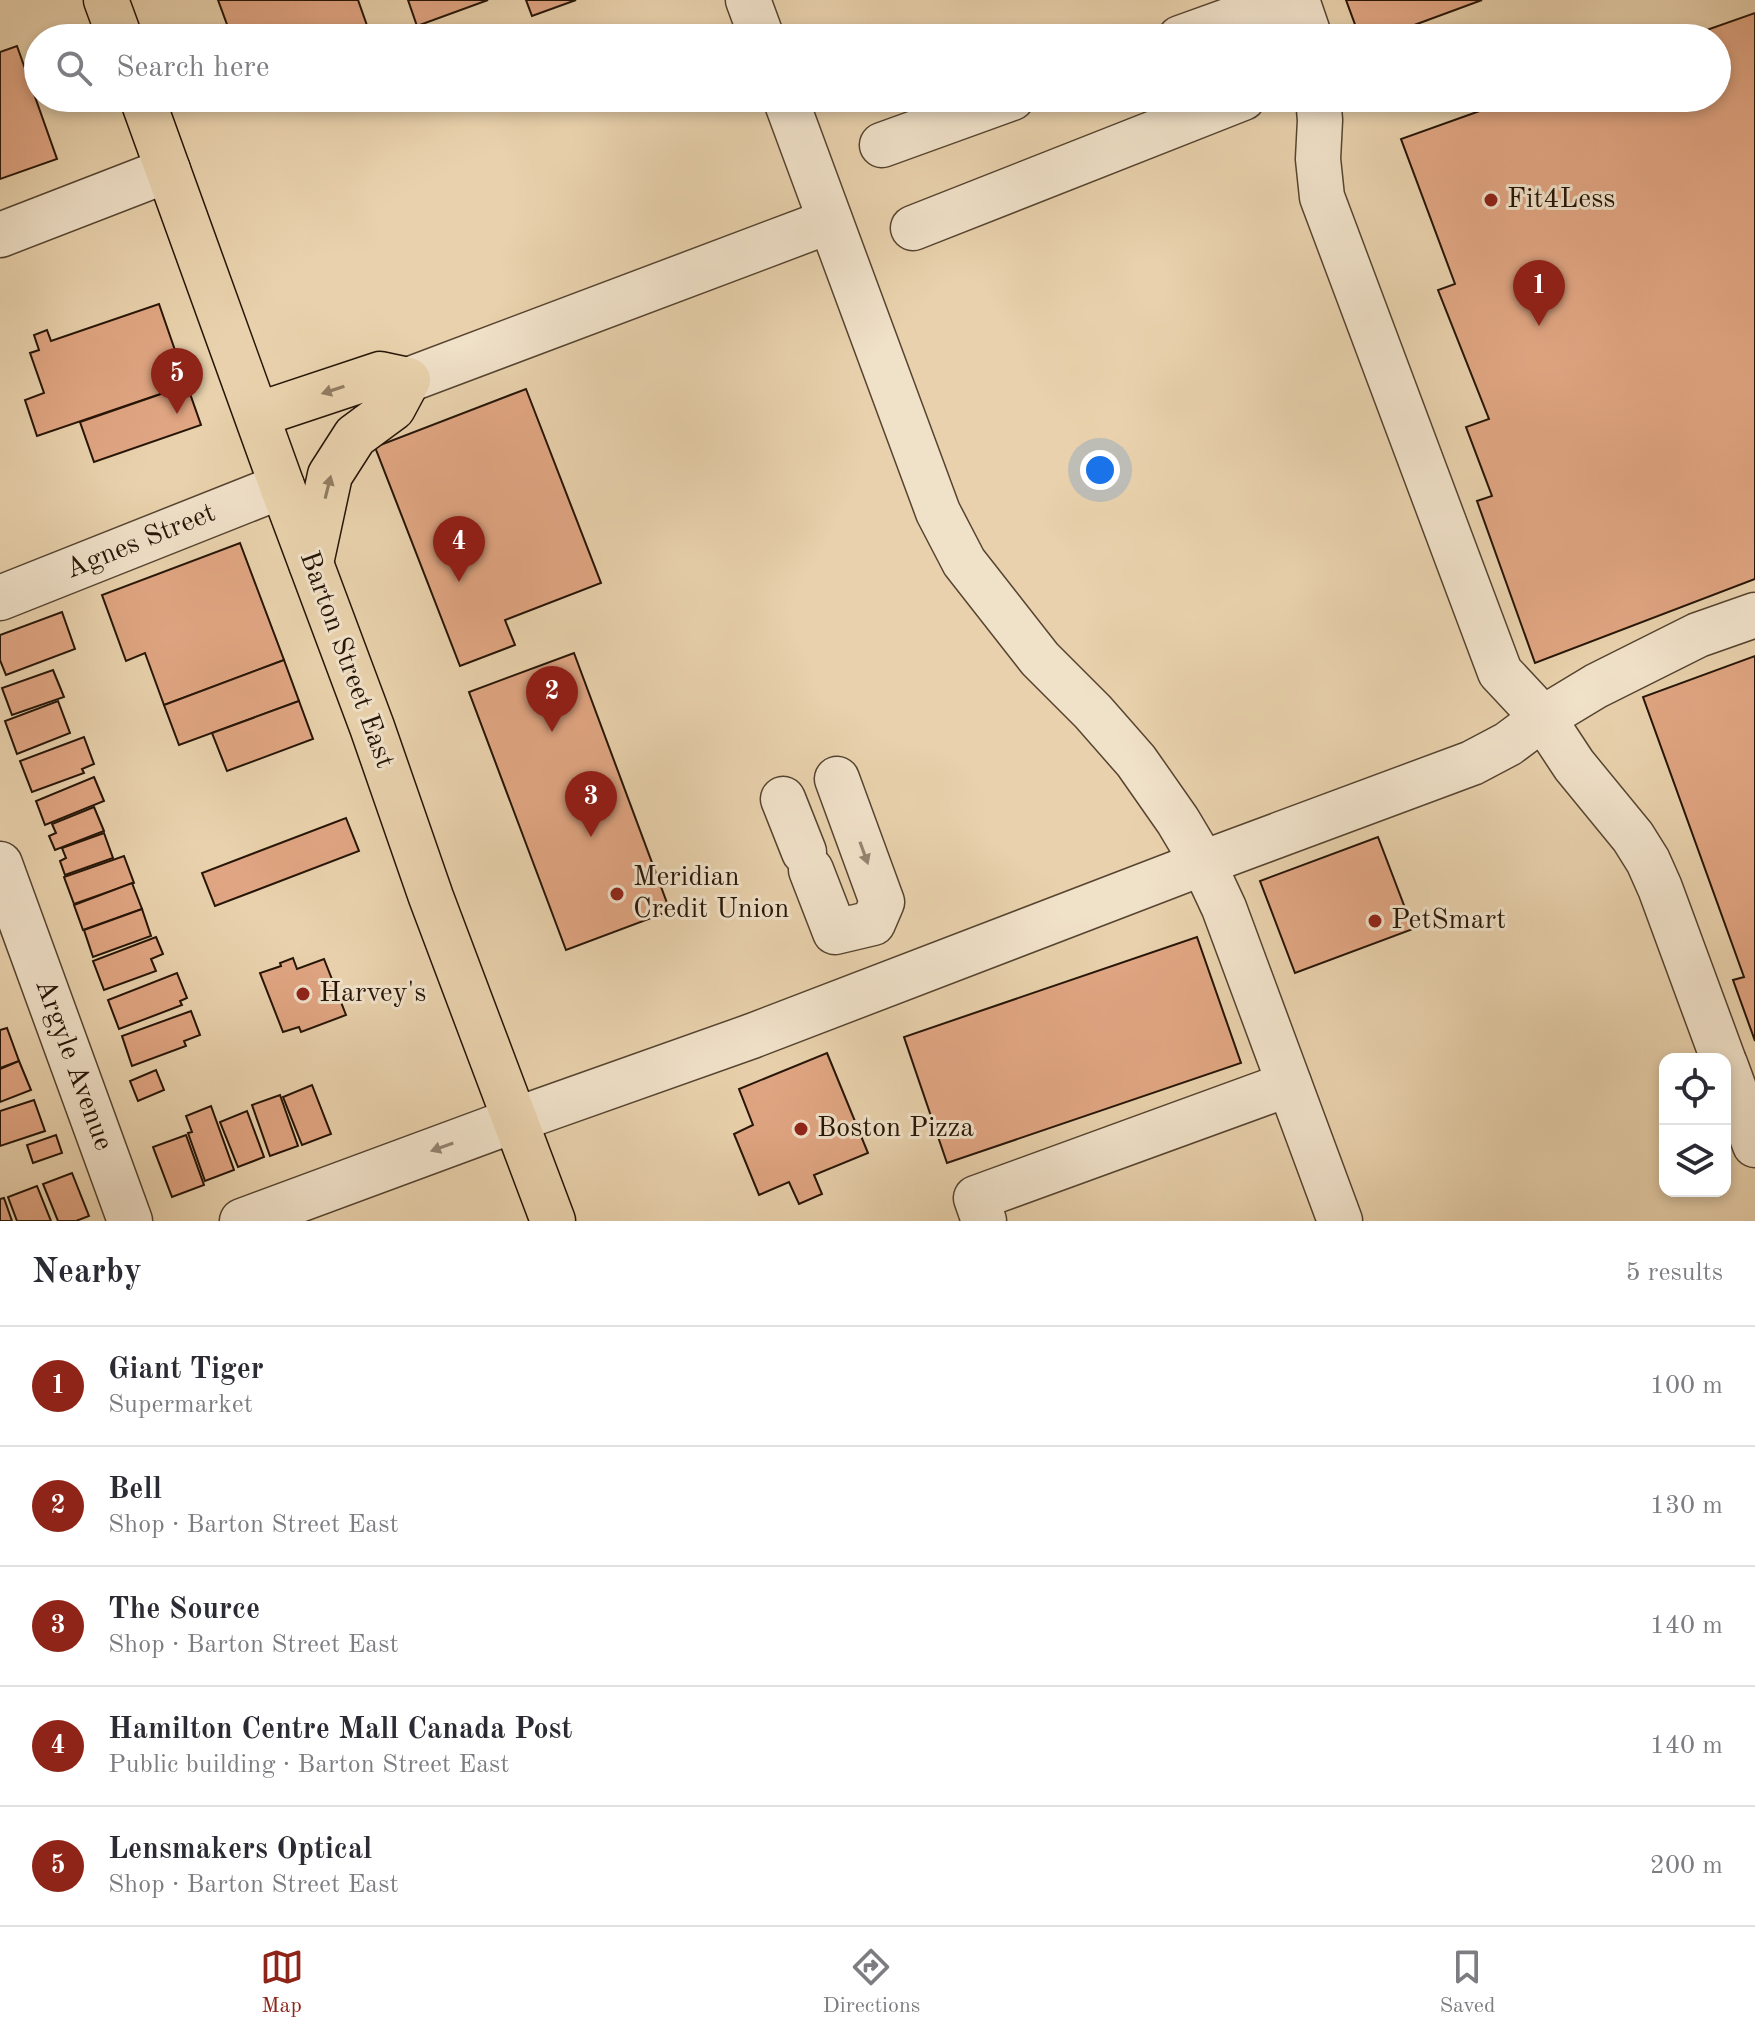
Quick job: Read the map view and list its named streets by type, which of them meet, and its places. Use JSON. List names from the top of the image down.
{
  "streets": {
    "main road": ["Barton Street East"],
    "street": ["Agnes Street", "Argyle Avenue"]
  },
  "crossings": [
    ["Agnes Street", "Barton Street East"]
  ],
  "places": [
    "Fit4Less",
    "Meridian Credit Union",
    "PetSmart",
    "Harvey's",
    "Boston Pizza"
  ],
  "page": {
    "search": "Search here",
    "pins": [
      "1",
      "5",
      "4",
      "2",
      "3"
    ],
    "heading": ["Nearby", "5 results"],
    "list": [
      {
        "mark": "1",
        "name": "Giant Tiger",
        "note": "Supermarket",
        "value": "100 m"
      },
      {
        "mark": "2",
        "name": "Bell",
        "note": "Shop · Barton Street East",
        "value": "130 m"
      },
      {
        "mark": "3",
        "name": "The Source",
        "note": "Shop · Barton Street East",
        "value": "140 m"
      },
      {
        "mark": "4",
        "name": "Hamilton Centre Mall Canada Post",
        "note": "Public building · Barton Street East",
        "value": "140 m"
      },
      {
        "mark": "5",
        "name": "Lensmakers Optical",
        "note": "Shop · Barton Street East",
        "value": "200 m"
      }
    ],
    "nav": ["Map", "Directions", "Saved"]
  }
}
